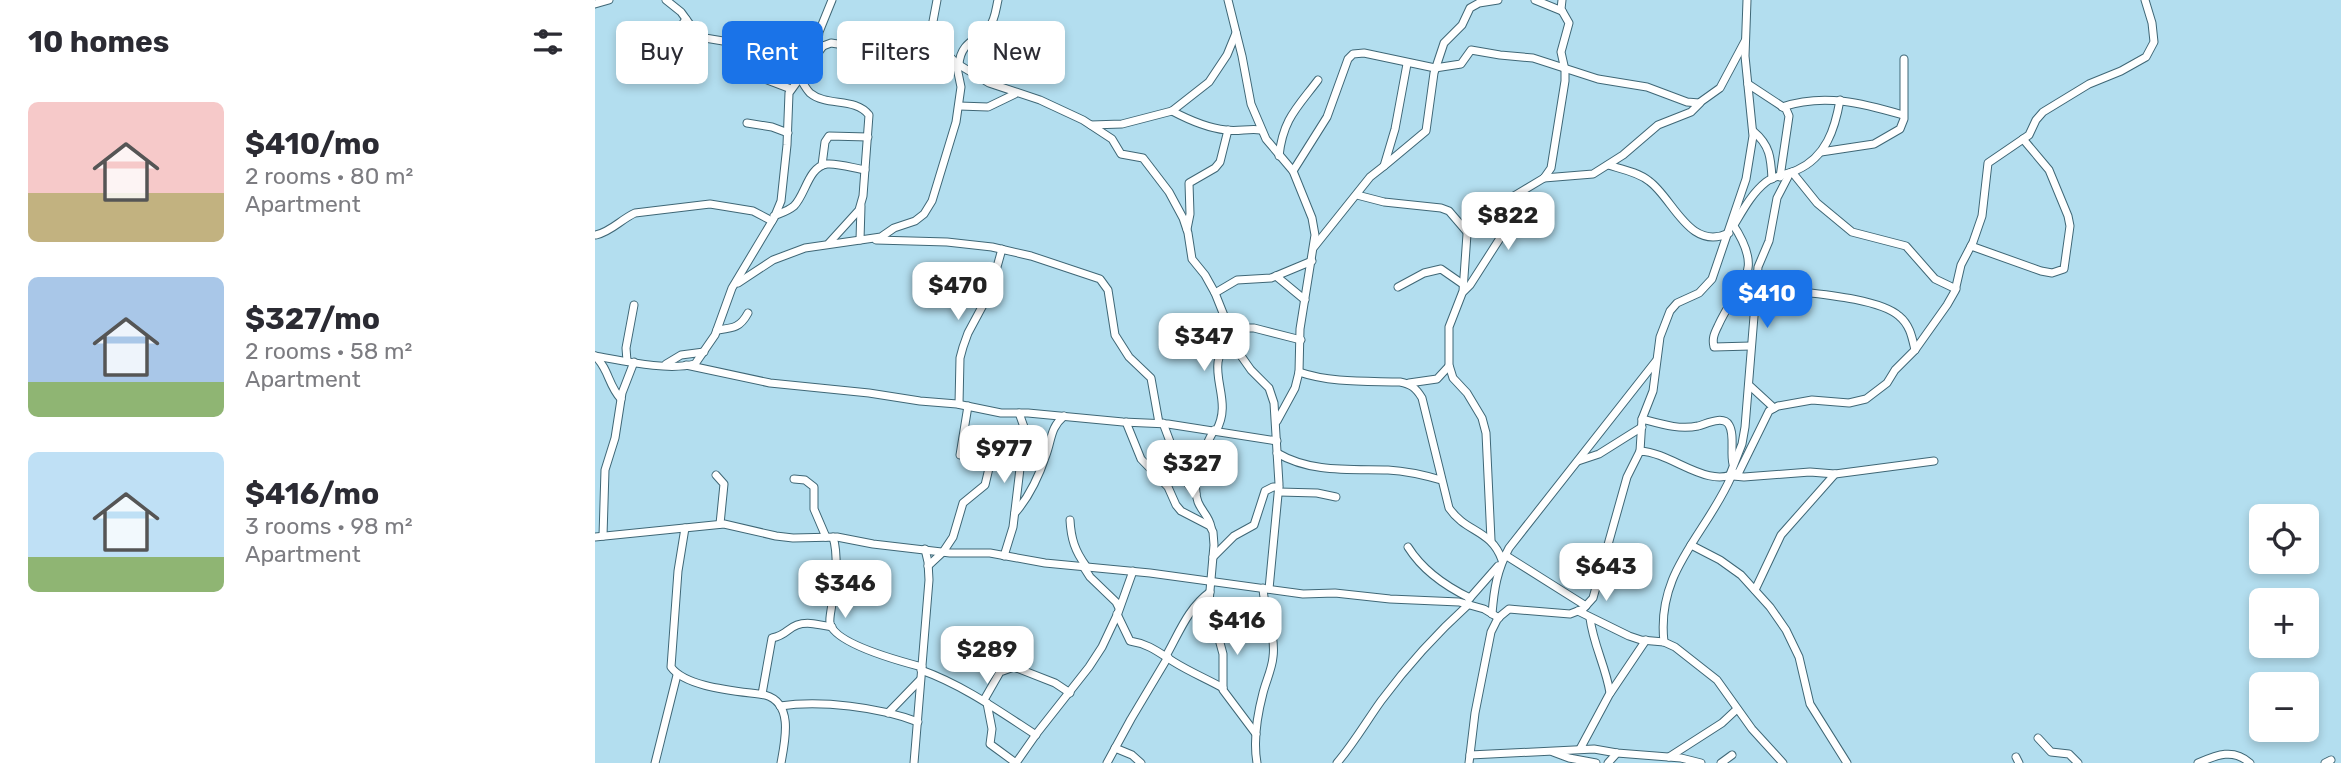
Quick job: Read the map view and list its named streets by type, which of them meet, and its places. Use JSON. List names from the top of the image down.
{
  "page": {
    "heading": "10 homes",
    "chip": [
      "Buy",
      "Rent",
      "Filters",
      "New"
    ],
    "list": [
      {
        "name": "$410/mo",
        "note": "2 rooms · 80 m² · Apartment"
      },
      {
        "name": "$327/mo",
        "note": "2 rooms · 58 m² · Apartment"
      },
      {
        "name": "$416/mo",
        "note": "3 rooms · 98 m² · Apartment"
      }
    ],
    "price": [
      "$822",
      "$470",
      "$410",
      "$347",
      "$977",
      "$327",
      "$643",
      "$346",
      "$416",
      "$289"
    ],
    "map_buttons": ["+", "−"]
  }
}
